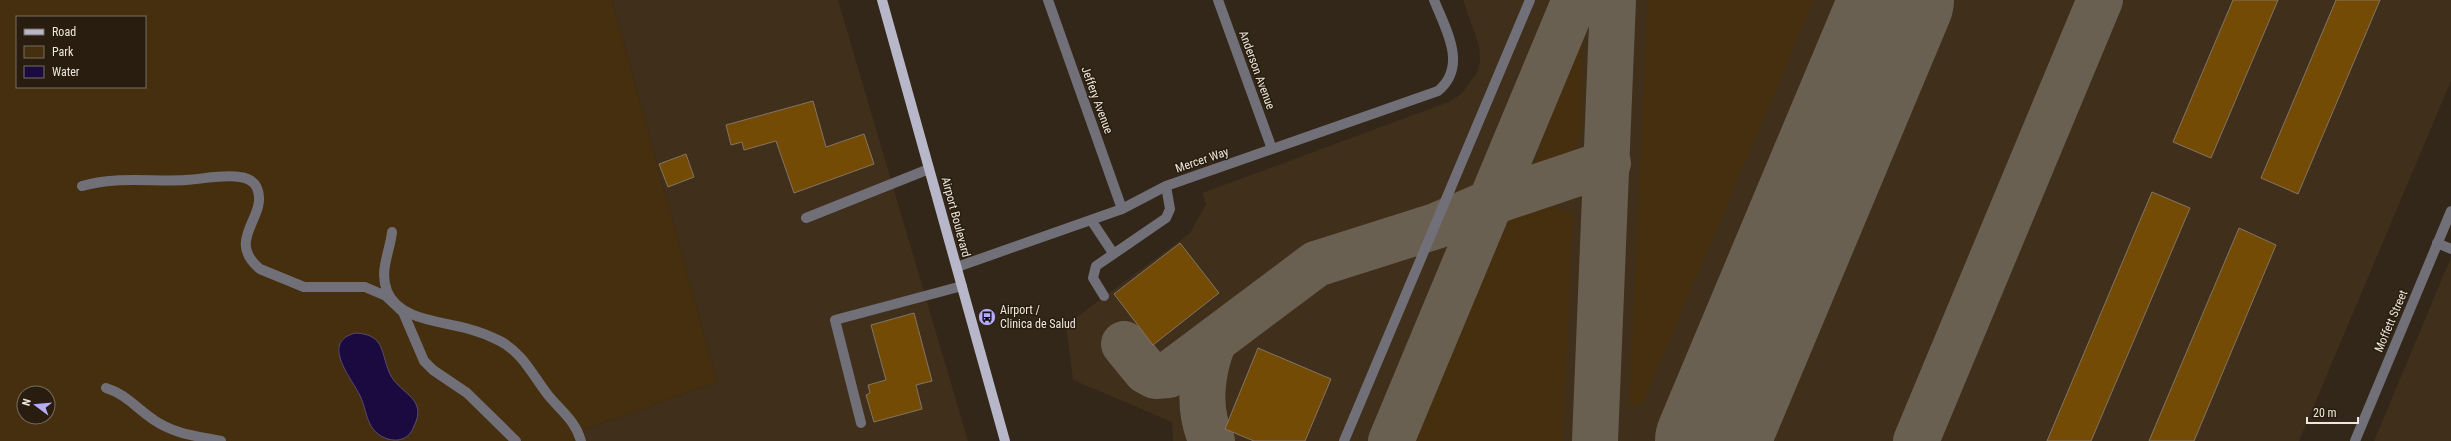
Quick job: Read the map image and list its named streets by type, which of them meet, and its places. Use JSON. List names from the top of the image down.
{
  "streets": {
    "main road": ["Airport Boulevard"],
    "street": [
      "Anderson Avenue",
      "Jeffery Avenue",
      "Mercer Way",
      "Moffett Street"
    ]
  },
  "crossings": [
    ["Anderson Avenue", "Mercer Way"],
    ["Jeffery Avenue", "Mercer Way"],
    ["Mercer Way", "Airport Boulevard"]
  ],
  "places": {
    "bus stop": ["Airport / Clinica de Salud"]
  },
  "legend": ["Road", "Park", "Water"],
  "scale_bar": "20 m",
  "north": "left"
}
